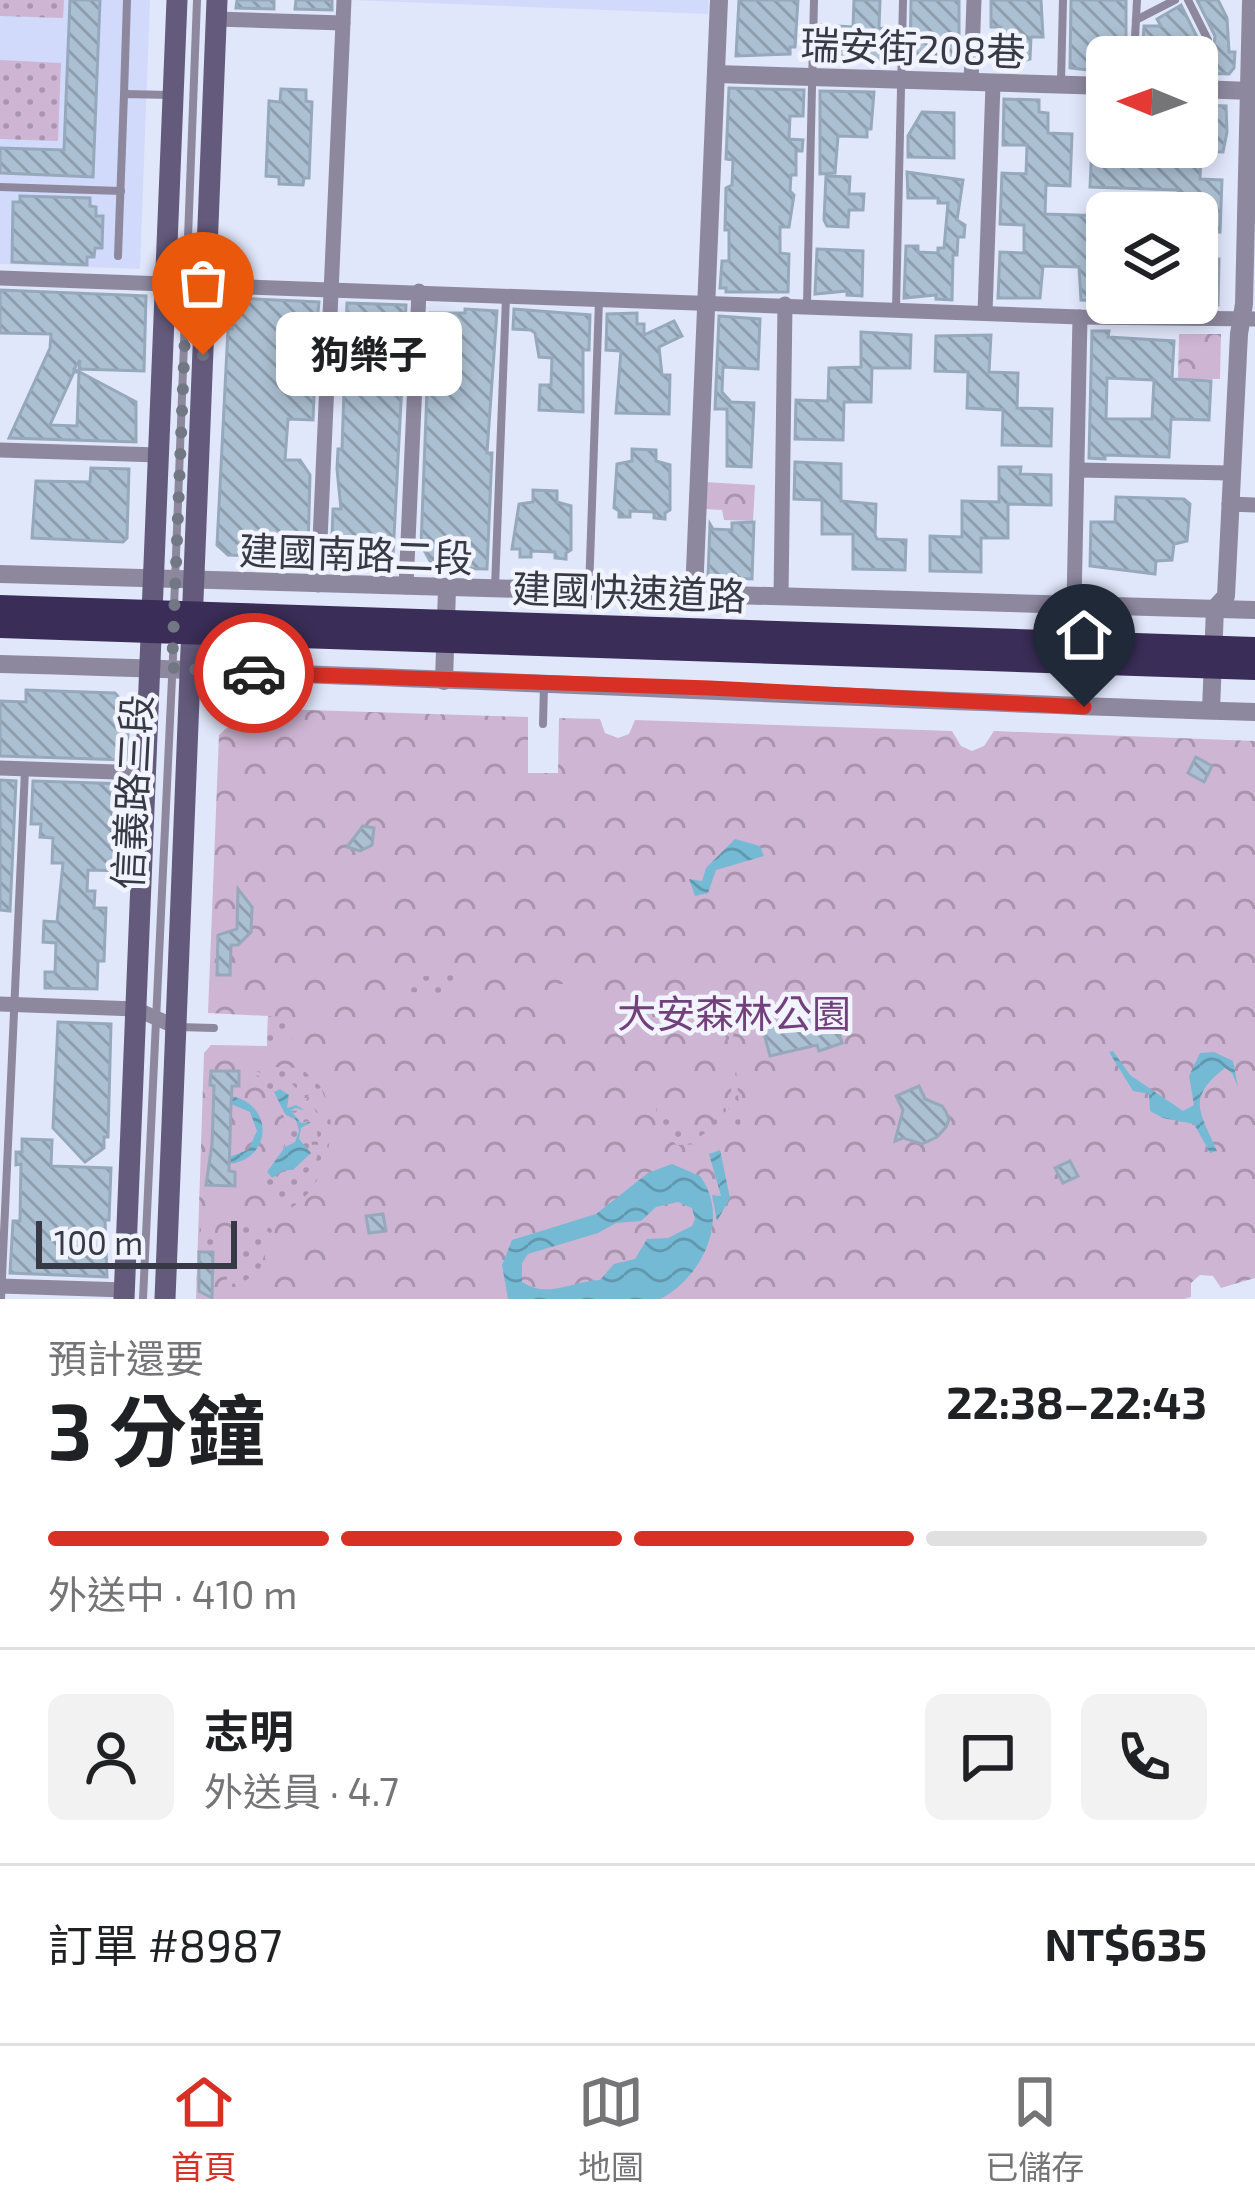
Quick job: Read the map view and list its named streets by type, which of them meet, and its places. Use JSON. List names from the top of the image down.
{
  "streets": {
    "highway": ["建國快速道路"],
    "main road": ["信義路三段"],
    "street": ["瑞安街208巷", "建國南路二段"]
  },
  "crossings": [
    ["建國南路二段", "信義路三段"]
  ],
  "parks": ["大安森林公園"],
  "places": ["狗樂子"],
  "scale_bar": "100 m",
  "north": "left",
  "page": {
    "bubble": "狗樂子",
    "scale": "100 m",
    "heading": ["3 分鐘", "預計還要", "22:38–22:43"],
    "panel": [
      "志明",
      "外送員 · 4.7",
      "訂單 #8987",
      "NT$635"
    ],
    "bar": "外送中 · 410 m",
    "tabs": ["首頁", "地圖", "已儲存"]
  }
}
